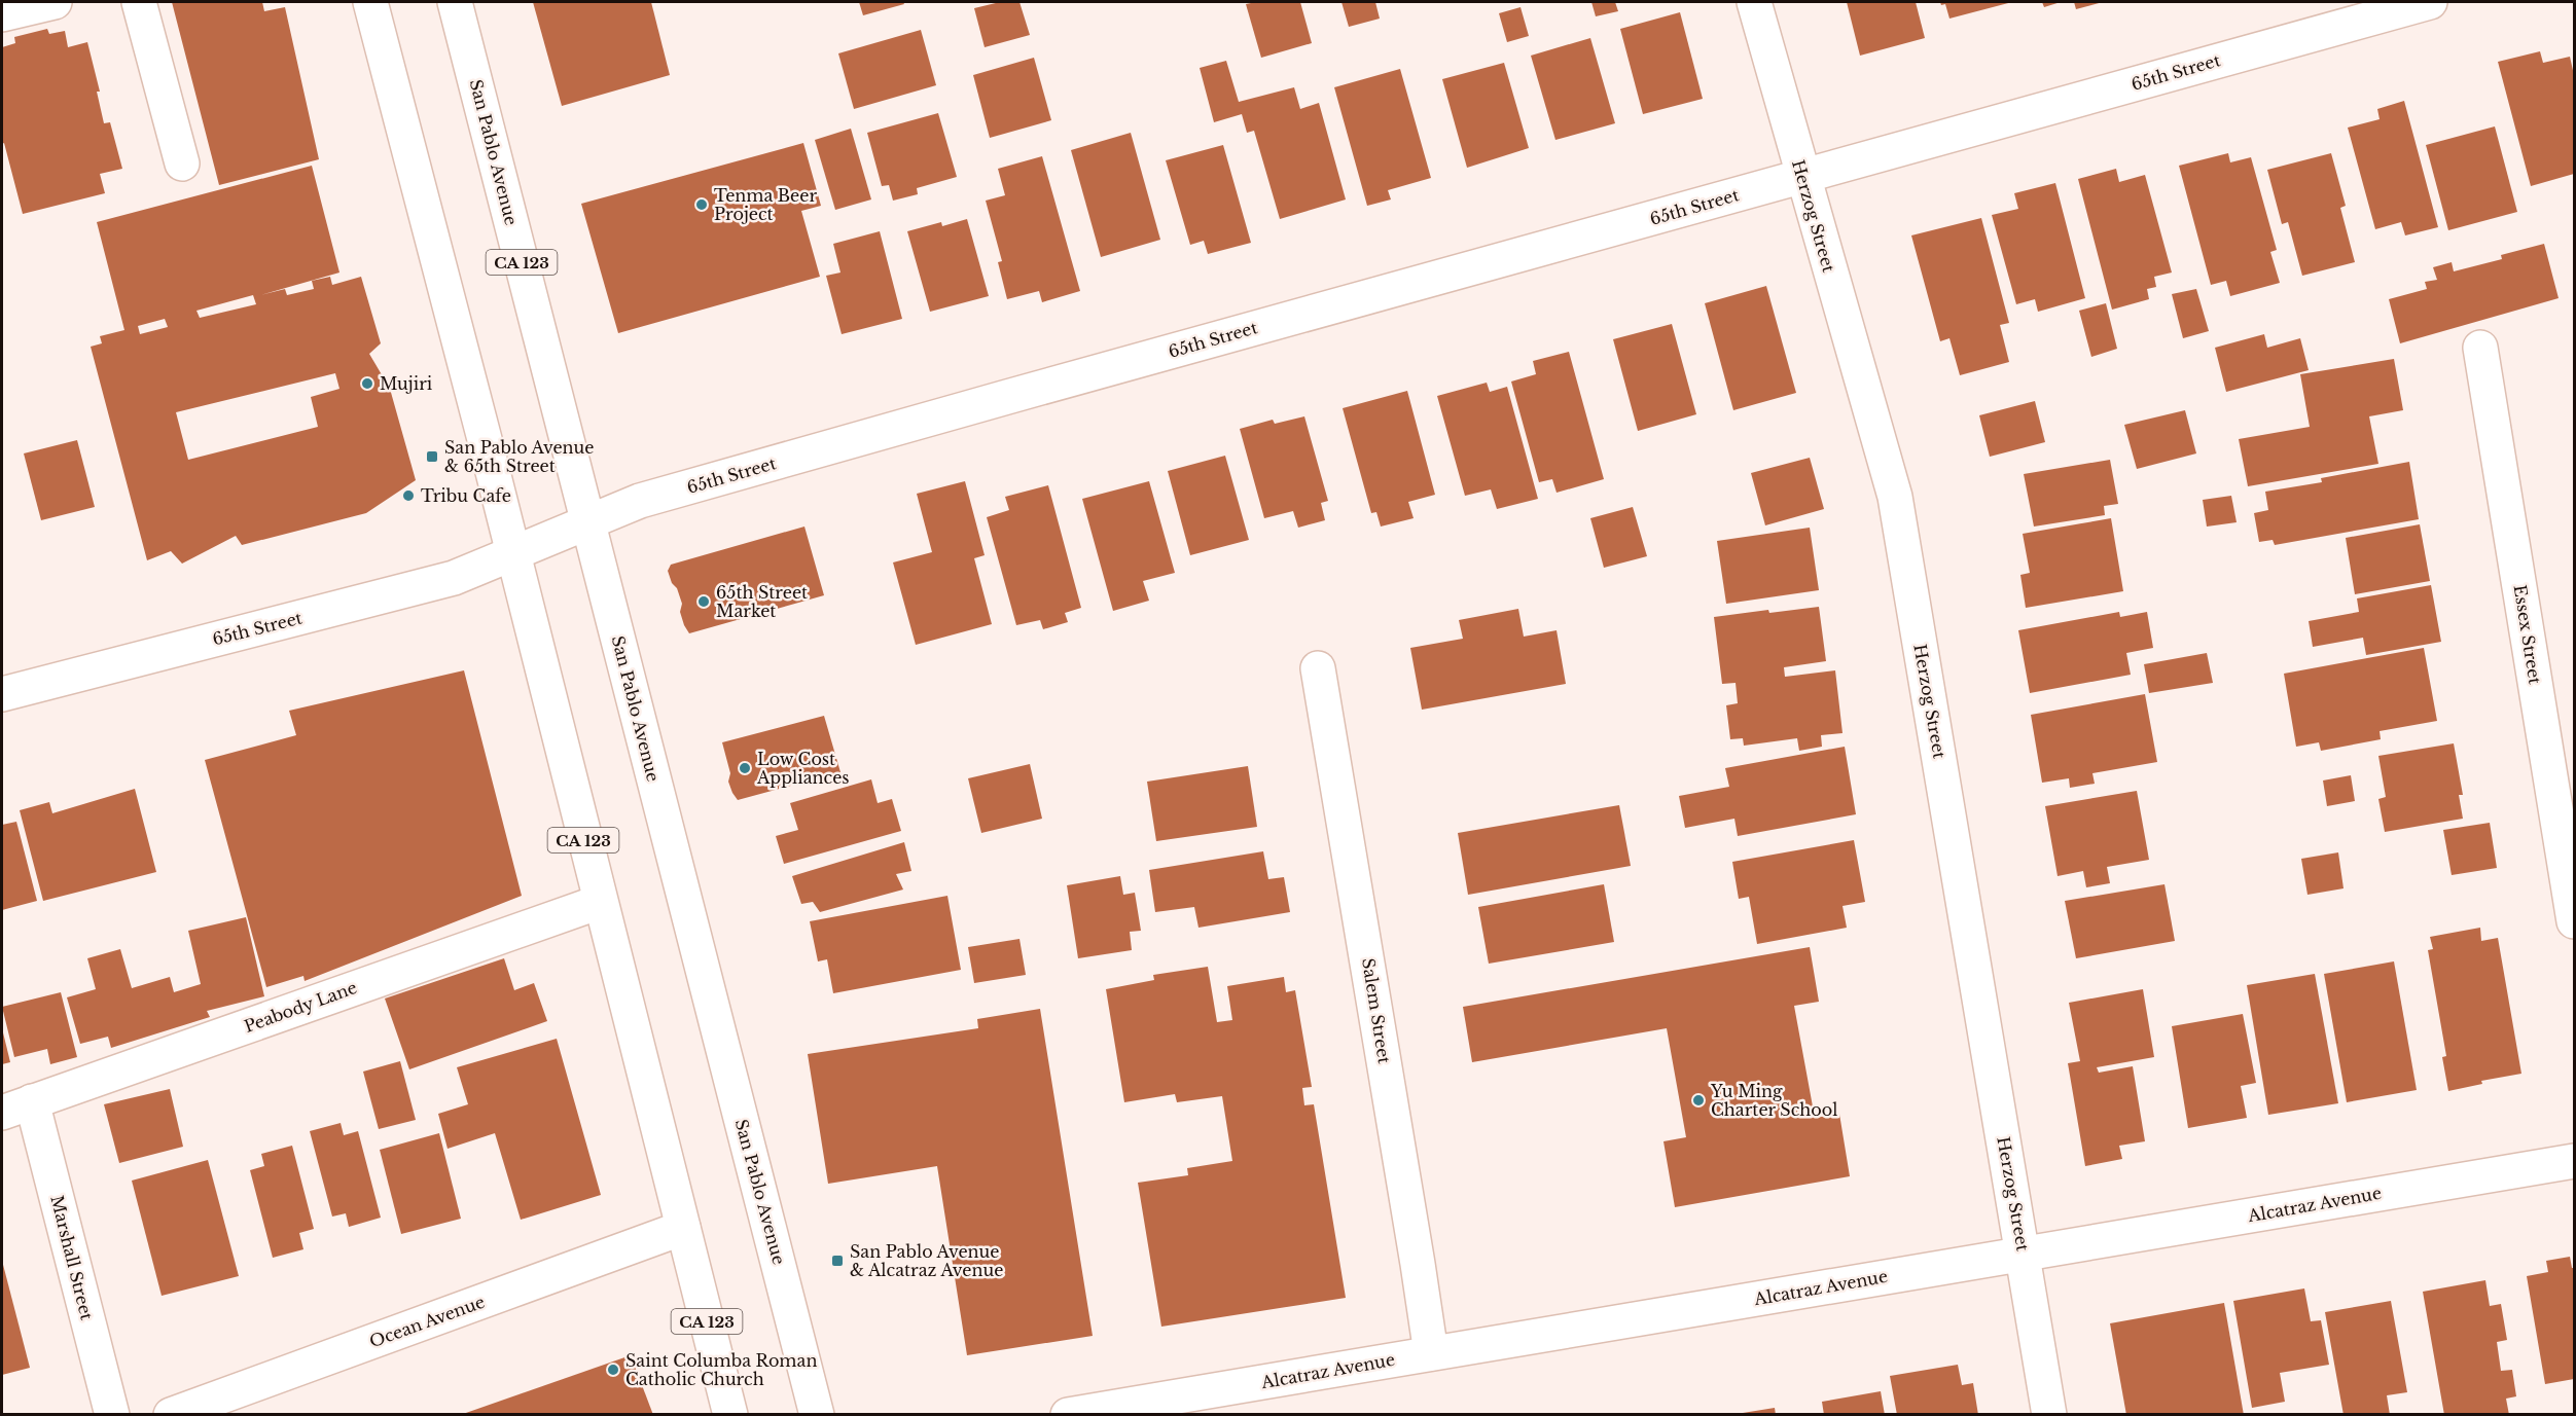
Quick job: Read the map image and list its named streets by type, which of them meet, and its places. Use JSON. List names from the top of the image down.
{
  "streets": {
    "street": [
      "65th Street",
      "San Pablo Avenue",
      "Herzog Street",
      "CA 123",
      "Essex Street",
      "Peabody Lane",
      "Salem Street",
      "Alcatraz Avenue",
      "Marshall Street",
      "Ocean Avenue"
    ]
  },
  "crossings": [
    ["65th Street", "San Pablo Avenue"],
    ["65th Street", "Herzog Street"],
    ["65th Street", "CA 123"],
    ["Herzog Street", "Alcatraz Avenue"],
    ["CA 123", "Peabody Lane"],
    ["CA 123", "Ocean Avenue"],
    ["Peabody Lane", "Marshall Street"],
    ["Salem Street", "Alcatraz Avenue"]
  ],
  "places": {
    "other": [
      "Tenma Beer Project",
      "Mujiri",
      "Tribu Cafe",
      "65th Street Market",
      "Low Cost Appliances",
      "Yu Ming Charter School",
      "Saint Columba Roman Catholic Church"
    ],
    "transit": ["San Pablo Avenue & 65th Street", "San Pablo Avenue & Alcatraz Avenue"]
  }
}
